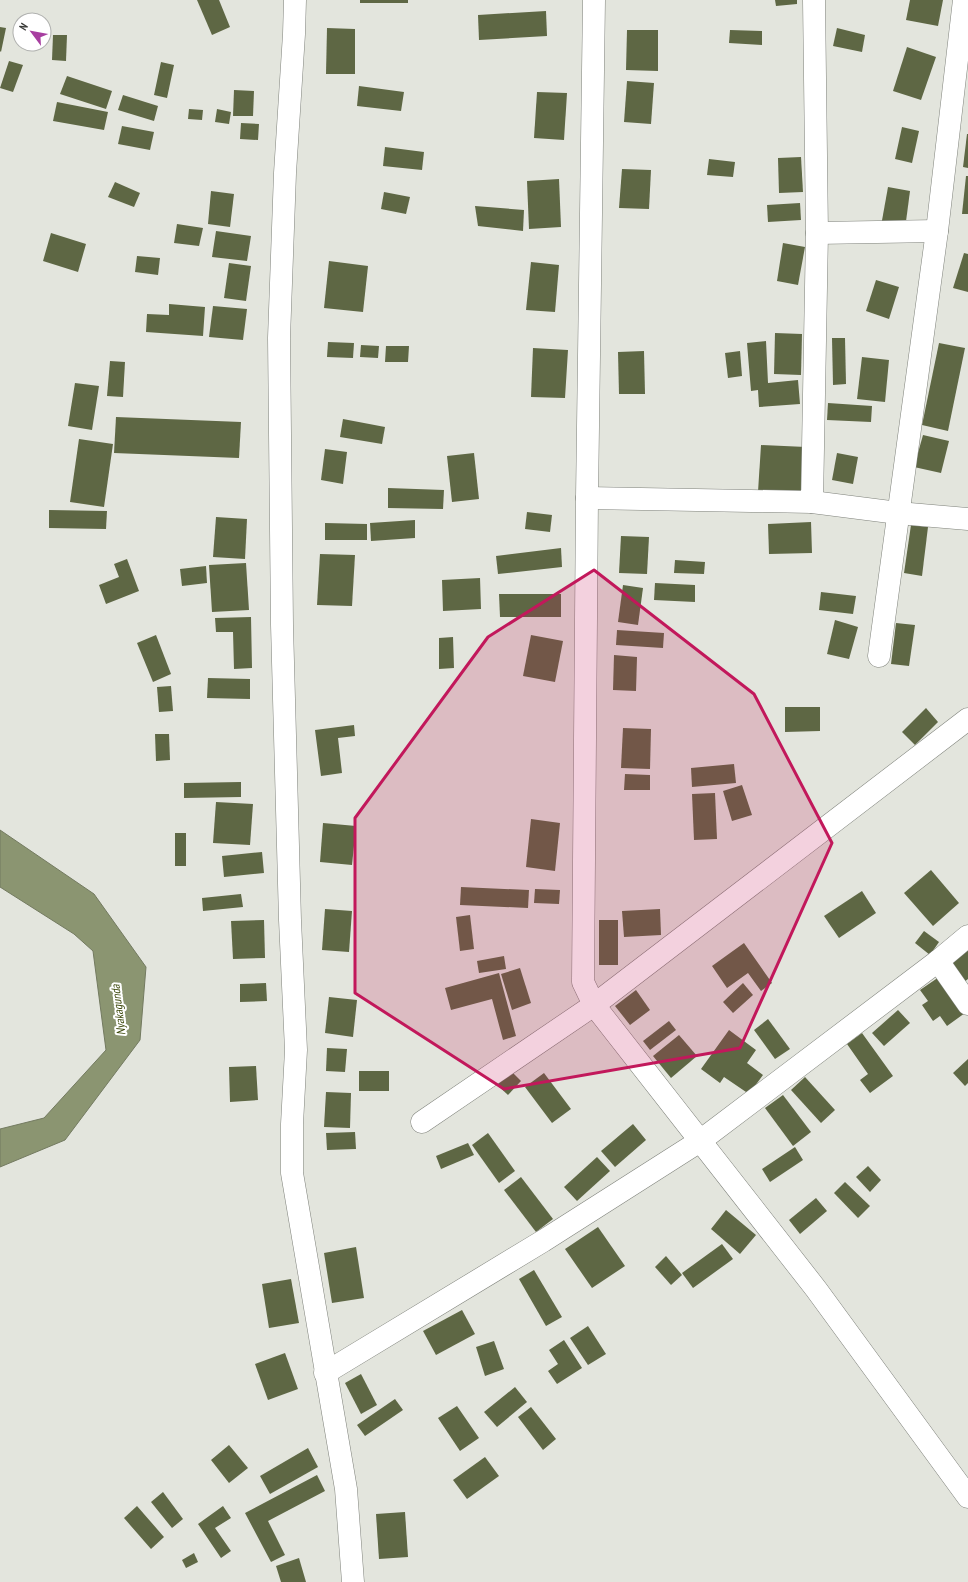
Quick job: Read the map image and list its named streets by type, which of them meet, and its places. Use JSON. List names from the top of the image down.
{
  "water": ["Nyakagunda"],
  "north": "top left"
}
